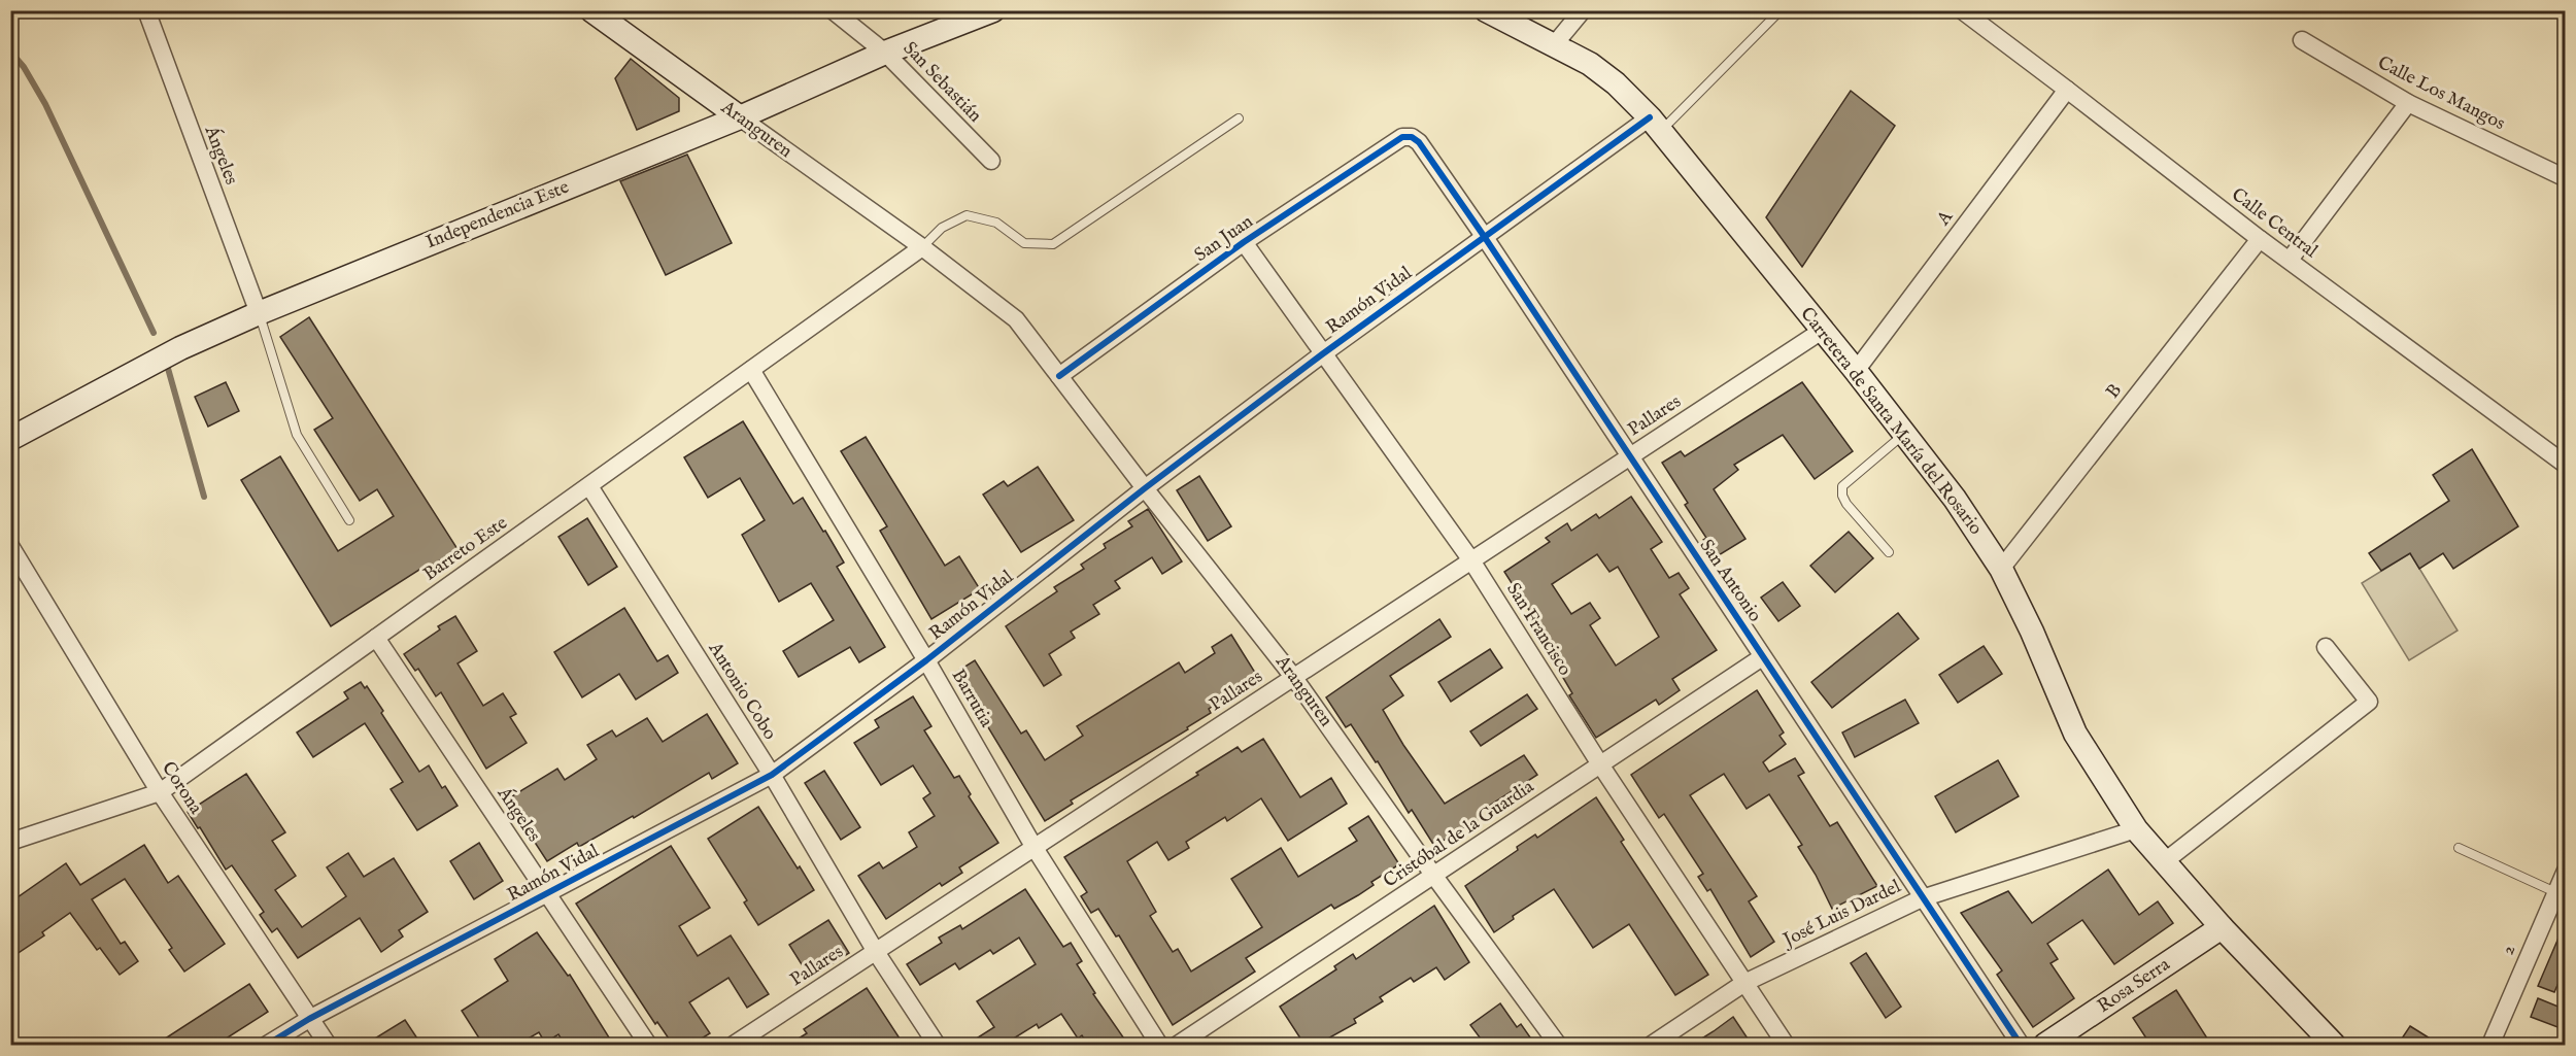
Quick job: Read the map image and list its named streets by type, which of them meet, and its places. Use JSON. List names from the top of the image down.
{
  "streets": {
    "main road": [
      "Aranguren",
      "Independencia Este",
      "Carretera de Santa María del Rosario",
      "Rosa Serra"
    ],
    "street": [
      "San Sebastián",
      "Calle Los Mangos",
      "Ángeles",
      "A",
      "Calle Central",
      "San Juan",
      "Ramón Vidal",
      "B",
      "Pallares",
      "Barreto Este",
      "San Antonio",
      "San Francisco",
      "Antonio Cobo",
      "Barrutia",
      "Corona",
      "Cristóbal de la Guardia",
      "José Luis Dardel",
      "2"
    ]
  },
  "crossings": [
    ["San Sebastián", "Independencia Este"],
    ["Aranguren", "Independencia Este"],
    ["Aranguren", "San Juan"],
    ["Aranguren", "Ramón Vidal"],
    ["Aranguren", "Pallares"],
    ["Aranguren", "Barreto Este"],
    ["Aranguren", "Cristóbal de la Guardia"],
    ["Ángeles", "Independencia Este"],
    ["Ángeles", "Ramón Vidal"],
    ["Ángeles", "Barreto Este"],
    ["A", "Calle Central"],
    ["A", "Carretera de Santa María del Rosario"],
    ["Calle Central", "B"],
    ["San Juan", "San Antonio"],
    ["San Juan", "San Francisco"],
    ["Ramón Vidal", "Carretera de Santa María del Rosario"],
    ["Ramón Vidal", "San Antonio"],
    ["Ramón Vidal", "San Francisco"],
    ["Ramón Vidal", "Antonio Cobo"],
    ["Ramón Vidal", "Barrutia"],
    ["Ramón Vidal", "Corona"],
    ["B", "Carretera de Santa María del Rosario"],
    ["Pallares", "Carretera de Santa María del Rosario"],
    ["Pallares", "San Antonio"],
    ["Pallares", "San Francisco"],
    ["Pallares", "Antonio Cobo"],
    ["Pallares", "Barrutia"],
    ["Carretera de Santa María del Rosario", "José Luis Dardel"],
    ["Carretera de Santa María del Rosario", "Rosa Serra"],
    ["Barreto Este", "Antonio Cobo"],
    ["Barreto Este", "Barrutia"],
    ["Barreto Este", "Corona"],
    ["San Antonio", "Cristóbal de la Guardia"],
    ["San Antonio", "José Luis Dardel"],
    ["San Francisco", "Cristóbal de la Guardia"],
    ["San Francisco", "José Luis Dardel"]
  ]
}
